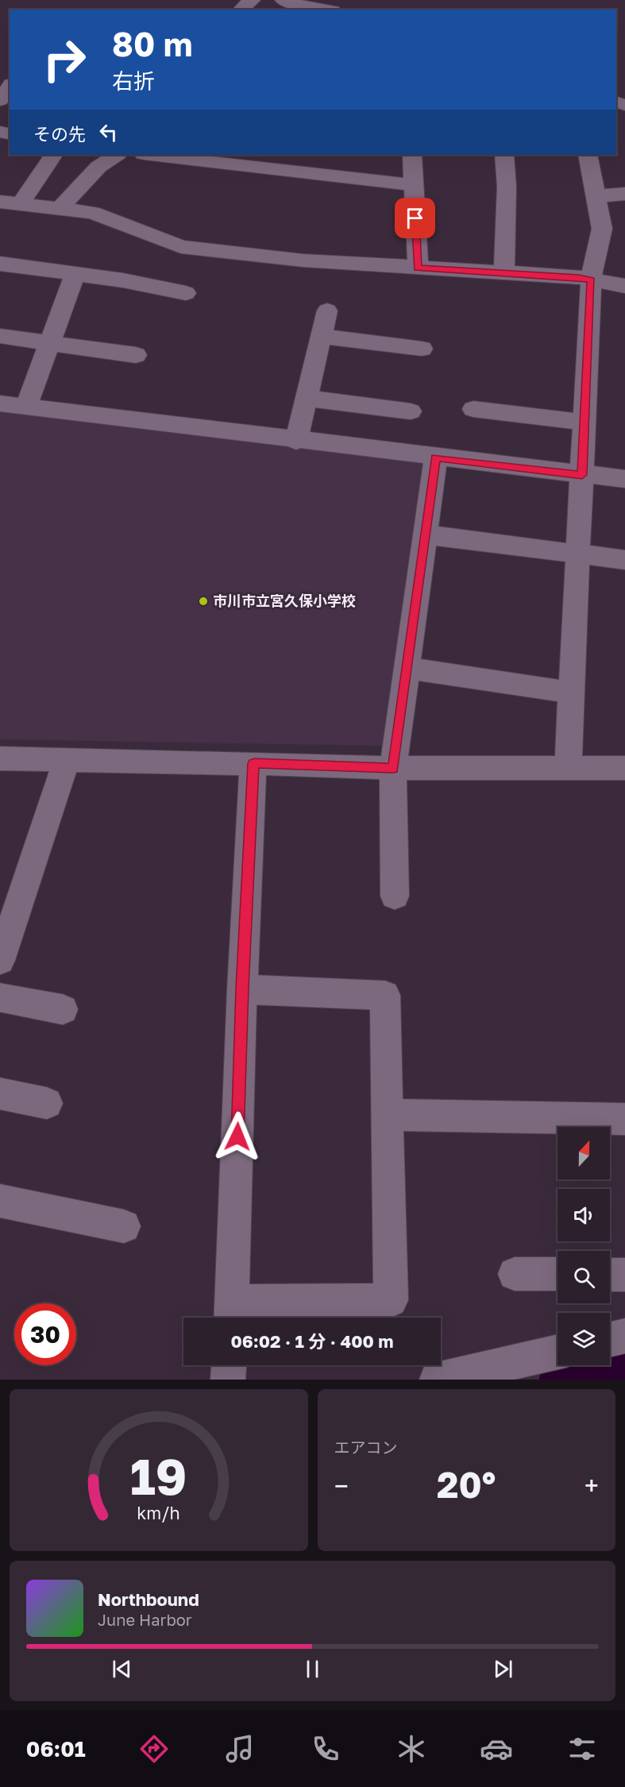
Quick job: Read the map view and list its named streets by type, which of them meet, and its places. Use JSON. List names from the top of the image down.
{
  "places": ["市川市立宮久保小学校"],
  "north": "top",
  "page": {
    "turn": ["80 m", "右折"],
    "then": "その先",
    "limit": "30",
    "trip": "06:02 · 1 分 · 400 m",
    "tile": "エアコン",
    "heat": ["−", "20°", "+"],
    "song": ["Northbound", "June Harbor"],
    "tabs": "06:01",
    "gauge": ["19", "km/h"]
  }
}
